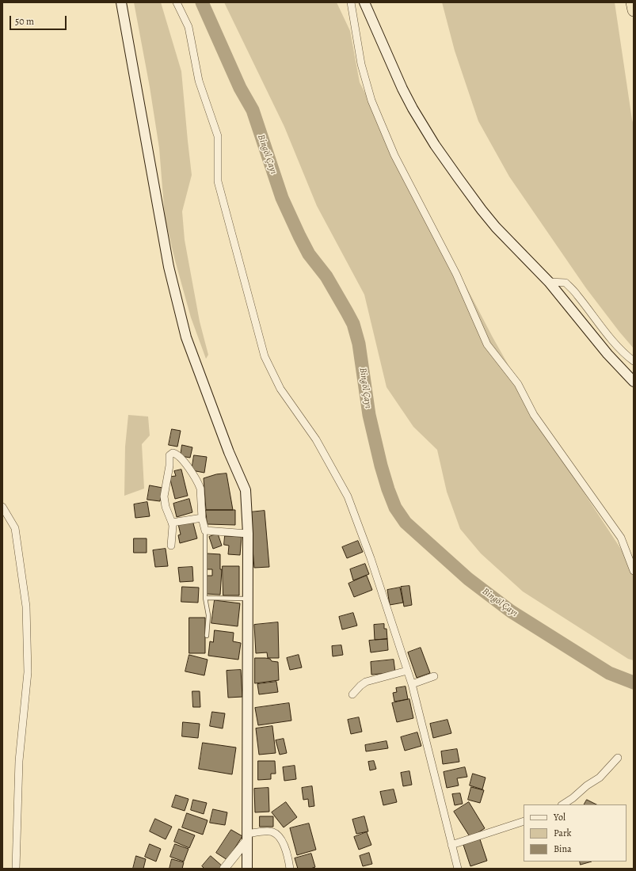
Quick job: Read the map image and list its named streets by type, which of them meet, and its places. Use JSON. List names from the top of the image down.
{
  "water": ["Bingöl Çayı"],
  "legend": ["Yol", "Park", "Bina"],
  "scale_bar": "50 m"
}
